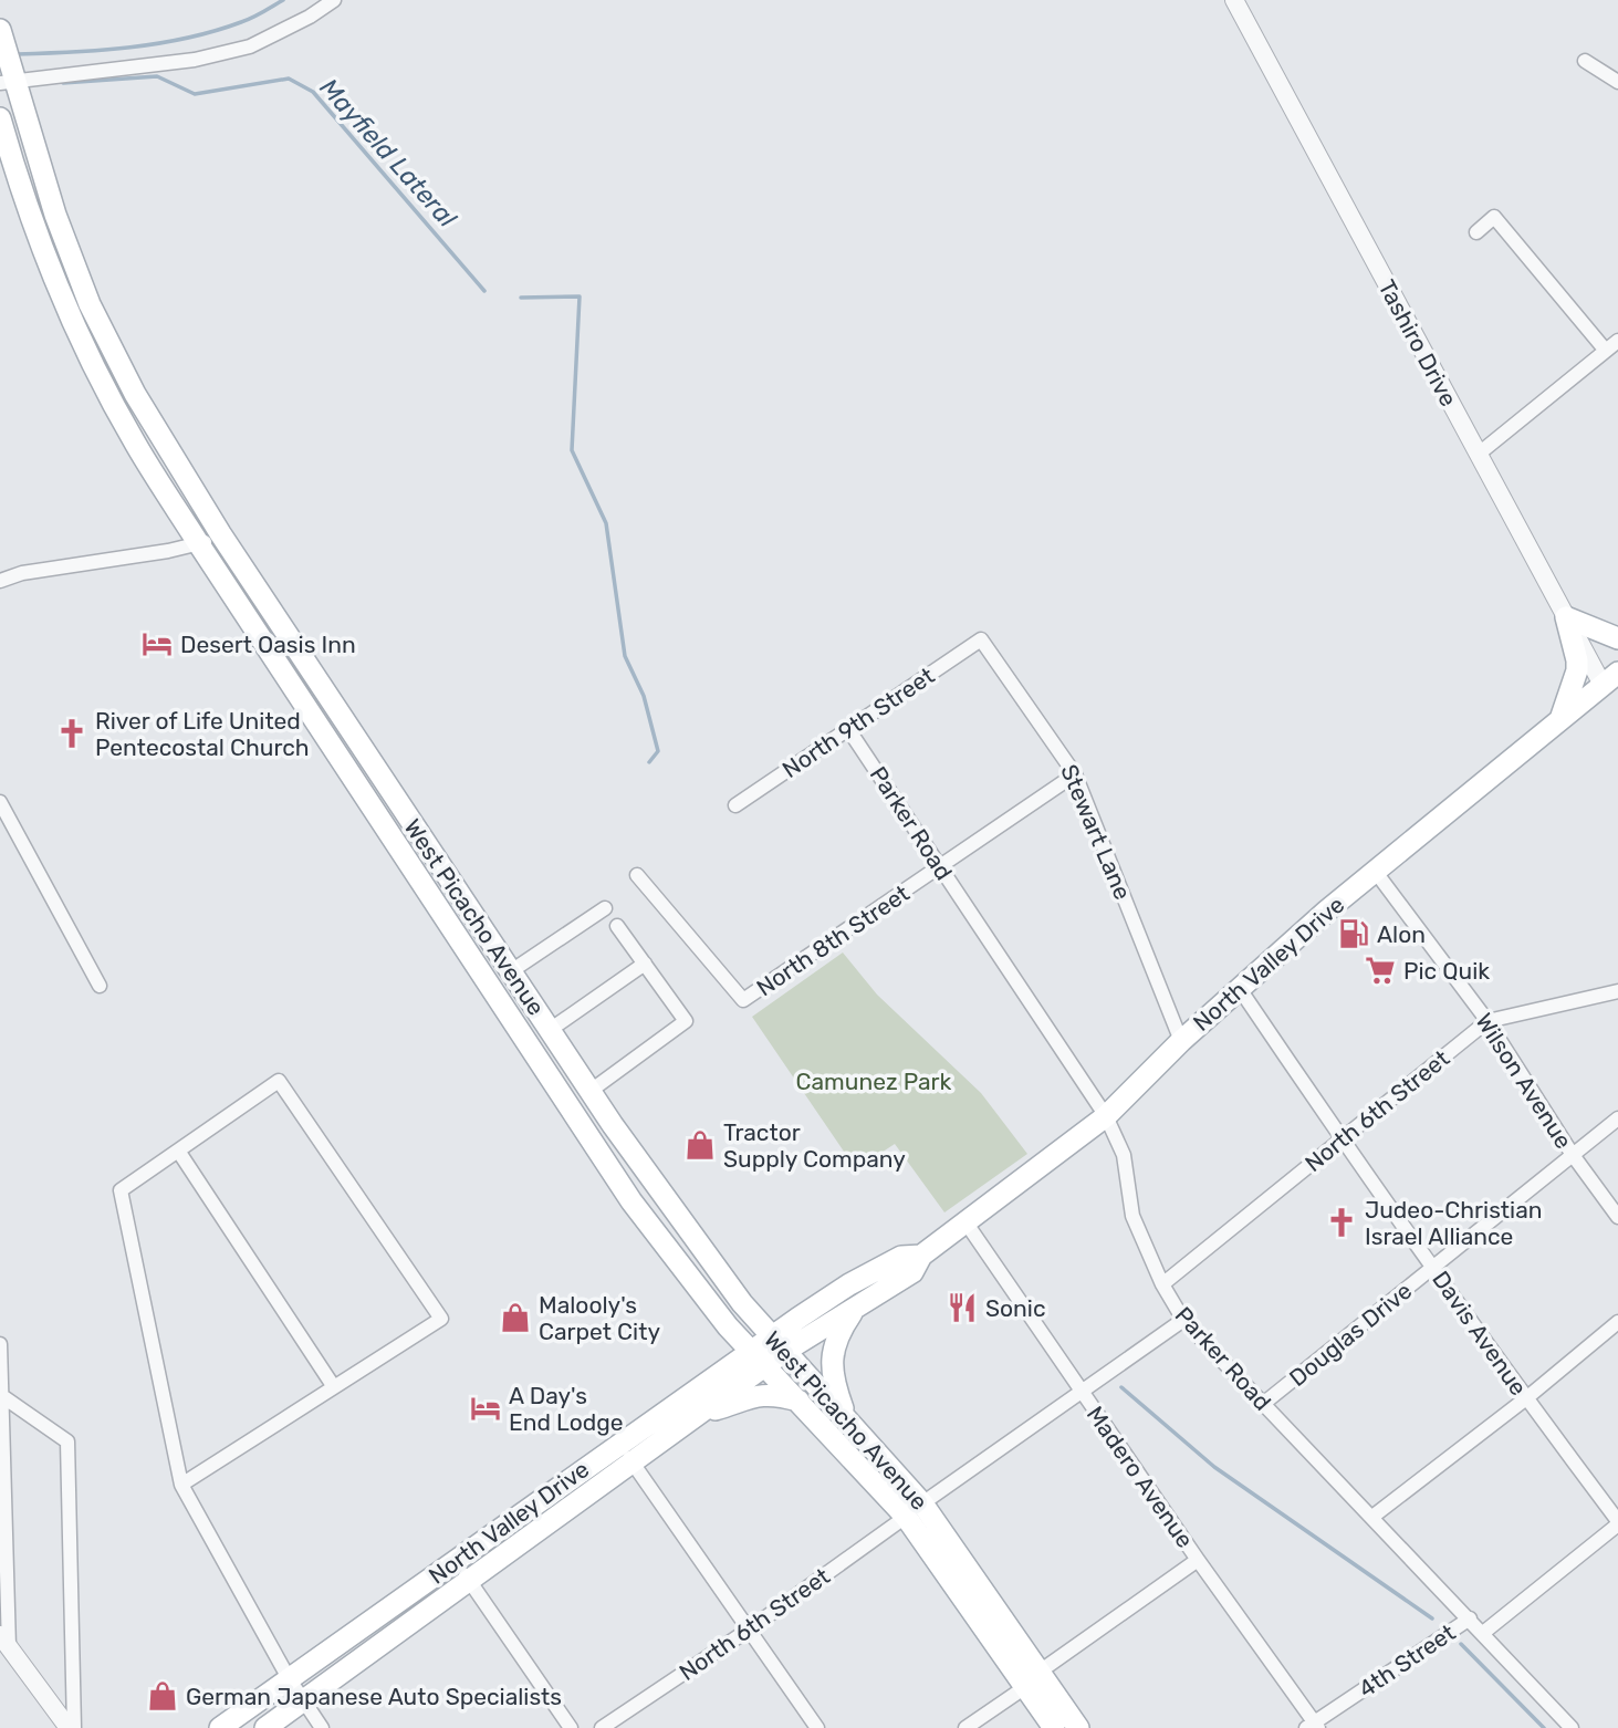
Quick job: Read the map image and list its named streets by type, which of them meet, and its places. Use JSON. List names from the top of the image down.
{
  "streets": {
    "main road": ["West Picacho Avenue", "North Valley Drive"],
    "street": [
      "Tashiro Drive",
      "North 9th Street",
      "Parker Road",
      "Stewart Lane",
      "North 8th Street",
      "Wilson Avenue",
      "North 6th Street",
      "Davis Avenue",
      "Douglas Drive",
      "Madero Avenue",
      "4th Street"
    ]
  },
  "crossings": [
    ["Tashiro Drive", "North Valley Drive"],
    ["North 9th Street", "Parker Road"],
    ["North 9th Street", "Stewart Lane"],
    ["Parker Road", "North 8th Street"],
    ["Parker Road", "North Valley Drive"],
    ["Parker Road", "North 6th Street"],
    ["Parker Road", "Douglas Drive"],
    ["Parker Road", "4th Street"],
    ["Stewart Lane", "North 8th Street"],
    ["Stewart Lane", "North Valley Drive"],
    ["West Picacho Avenue", "North Valley Drive"],
    ["West Picacho Avenue", "North 6th Street"],
    ["North Valley Drive", "Wilson Avenue"],
    ["North Valley Drive", "Davis Avenue"],
    ["North Valley Drive", "Madero Avenue"],
    ["Wilson Avenue", "North 6th Street"],
    ["Wilson Avenue", "Douglas Drive"],
    ["North 6th Street", "Davis Avenue"],
    ["North 6th Street", "Madero Avenue"],
    ["Davis Avenue", "Douglas Drive"],
    ["Davis Avenue", "4th Street"],
    ["Madero Avenue", "4th Street"]
  ],
  "water": ["Mayfield Lateral"],
  "parks": ["Camunez Park"],
  "places": {
    "hotel": ["Desert Oasis Inn", "A Day's End Lodge"],
    "church": ["River of Life United Pentecostal Church", "Judeo-Christian Israel Alliance"],
    "fuel station": ["Alon"],
    "supermarket": ["Pic Quik"],
    "shop": ["Tractor Supply Company", "Malooly's Carpet City", "German Japanese Auto Specialists"],
    "restaurant": ["Sonic"]
  }
}
